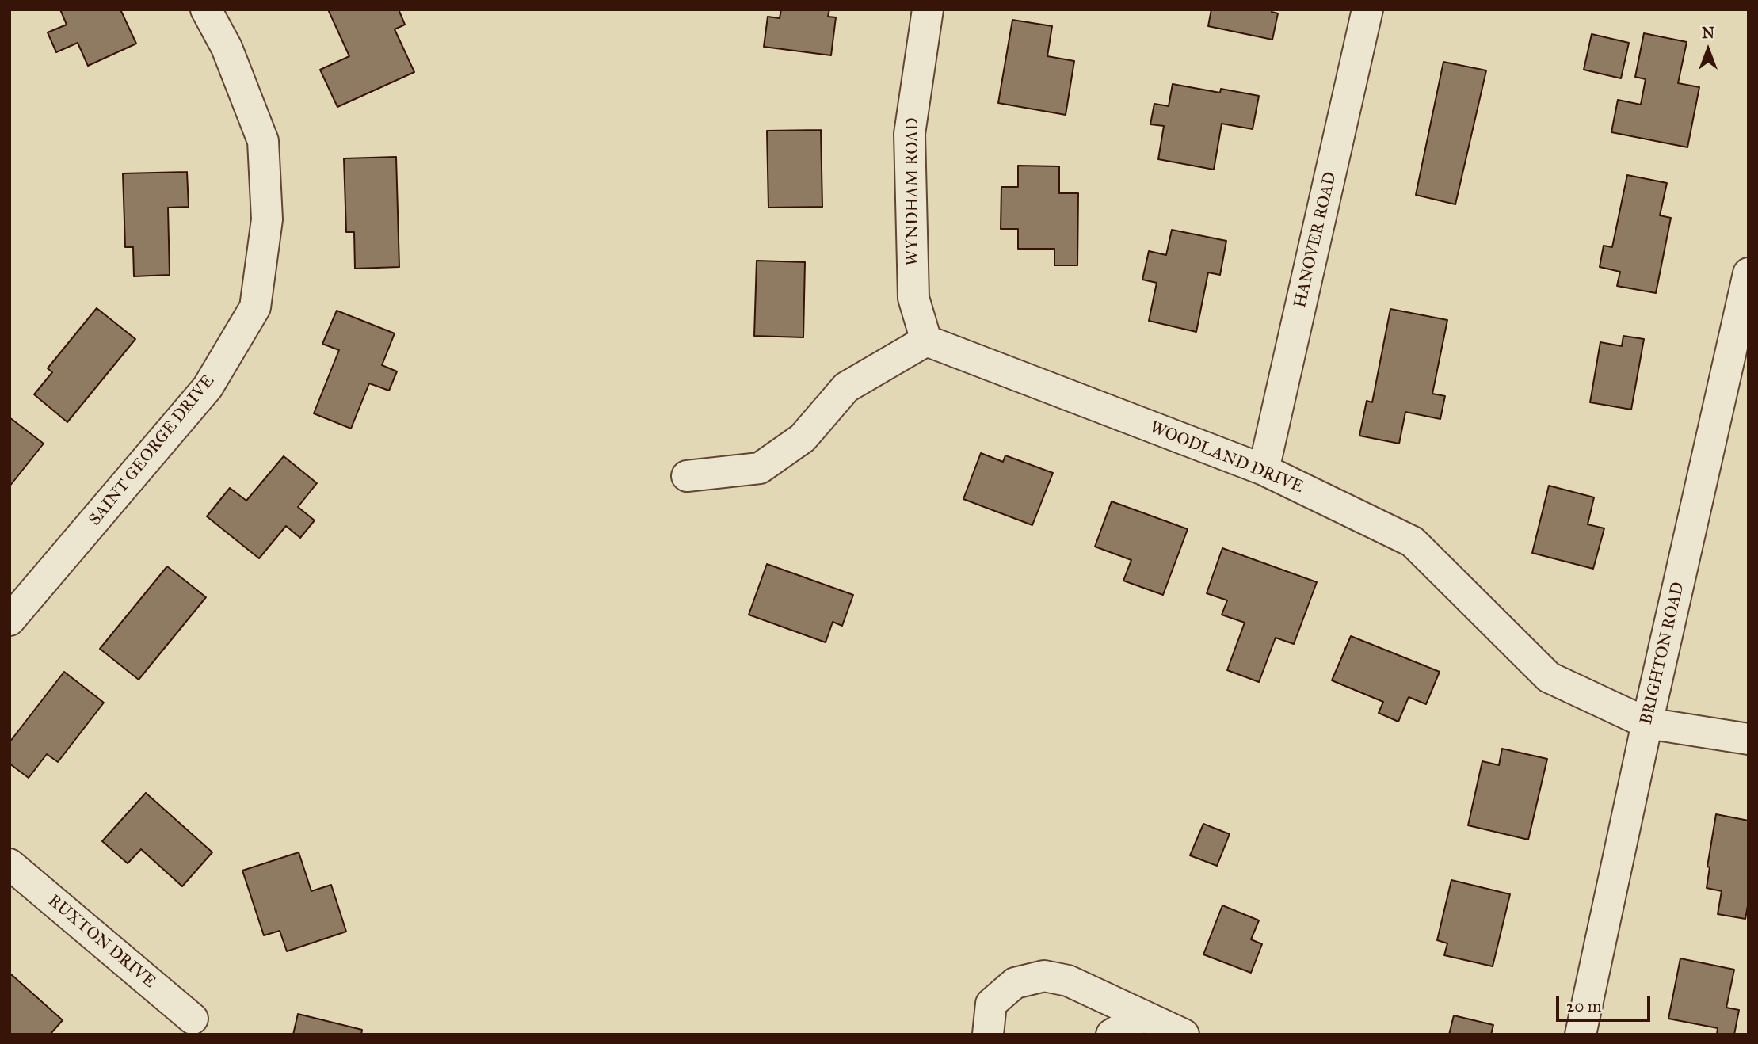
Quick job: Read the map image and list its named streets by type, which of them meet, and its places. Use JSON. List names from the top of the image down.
{
  "streets": {
    "street": [
      "WYNDHAM ROAD",
      "HANOVER ROAD",
      "SAINT GEORGE DRIVE",
      "WOODLAND DRIVE",
      "BRIGHTON ROAD",
      "RUXTON DRIVE"
    ]
  },
  "crossings": [
    ["WYNDHAM ROAD", "WOODLAND DRIVE"],
    ["HANOVER ROAD", "WOODLAND DRIVE"],
    ["WOODLAND DRIVE", "BRIGHTON ROAD"]
  ],
  "scale_bar": "20 m",
  "north": "top"
}
